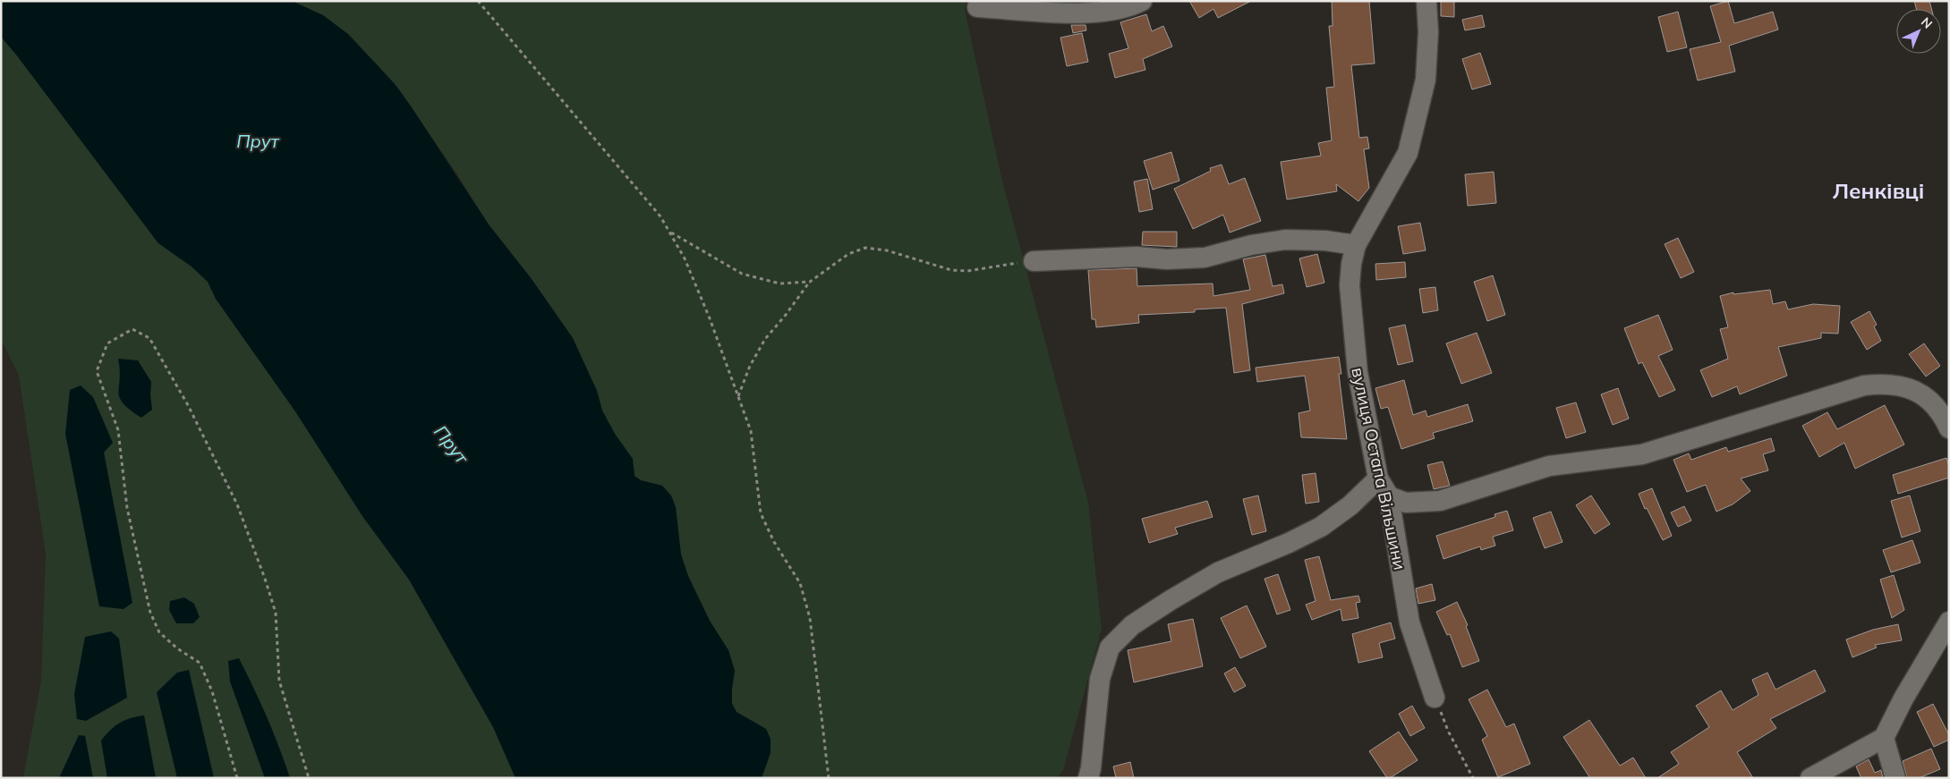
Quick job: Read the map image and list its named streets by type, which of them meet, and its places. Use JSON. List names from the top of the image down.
{
  "streets": {
    "street": ["вулиця Остапа Вільшини"]
  },
  "districts": ["Ленківці"],
  "water": ["Прут"],
  "north": "top right"
}
